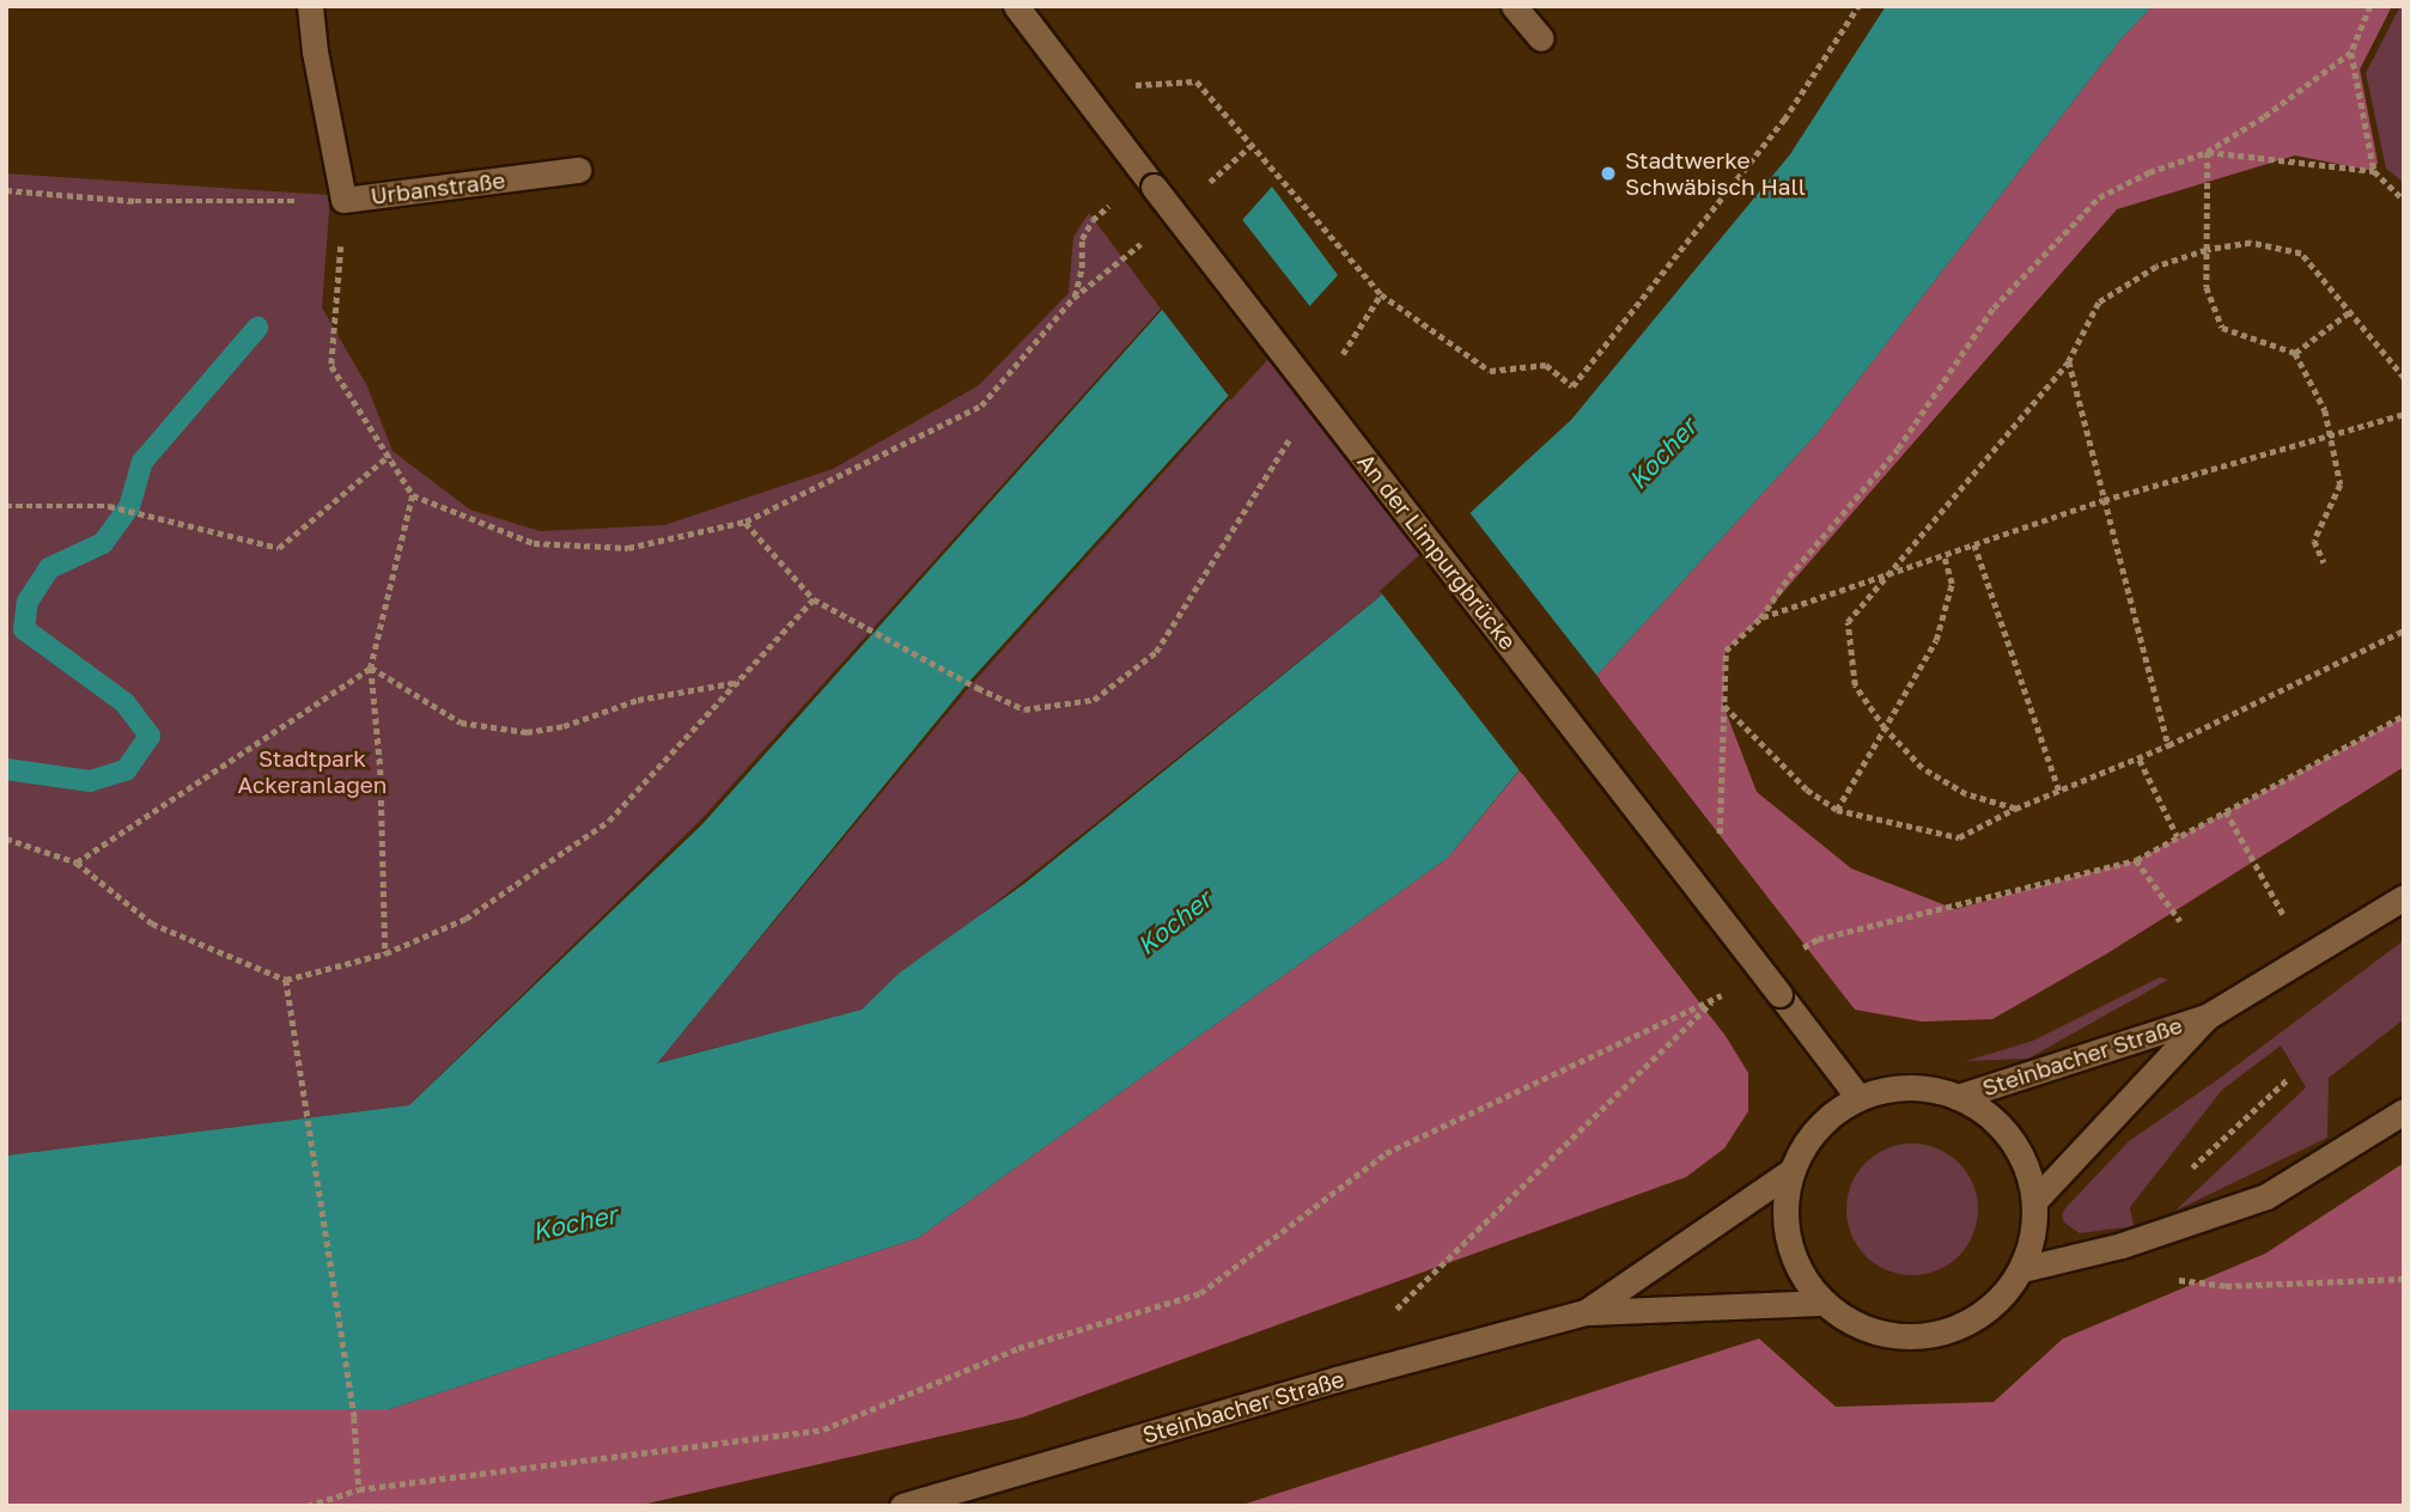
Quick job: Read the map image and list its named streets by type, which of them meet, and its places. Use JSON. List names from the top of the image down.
{
  "streets": {
    "main road": ["Urbanstraße", "An der Limpurgbrücke", "Steinbacher Straße"]
  },
  "crossings": [
    ["An der Limpurgbrücke", "Steinbacher Straße"]
  ],
  "water": ["Kocher"],
  "parks": ["Stadtpark Ackeranlagen"],
  "places": ["Stadtwerke Schwäbisch Hall"]
}
